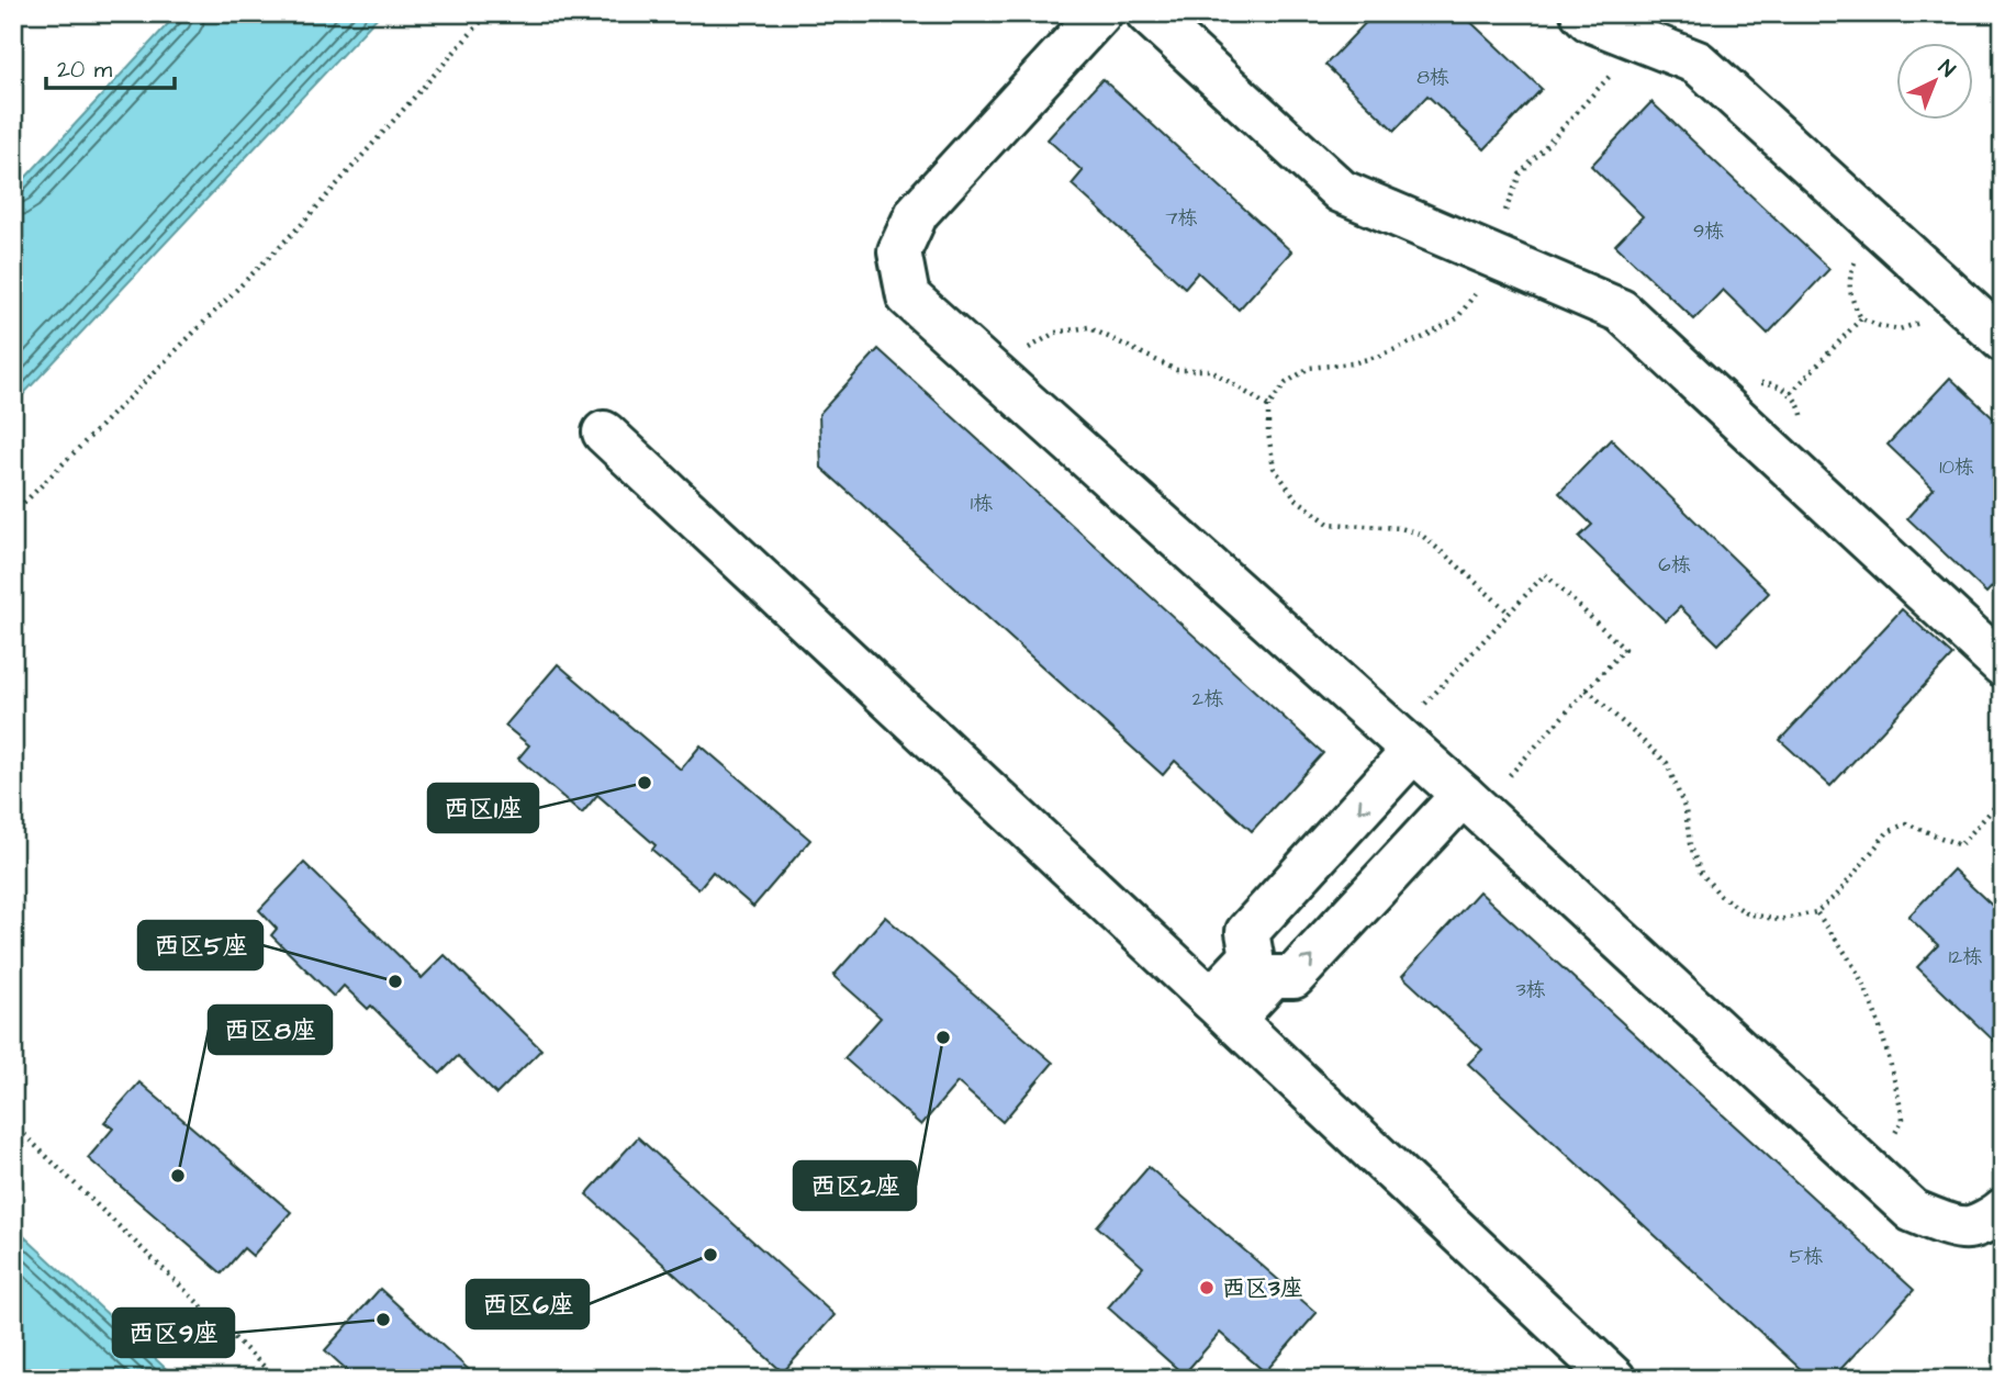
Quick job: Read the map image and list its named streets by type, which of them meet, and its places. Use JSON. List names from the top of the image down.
{
  "places": [
    "西区1座",
    "西区5座",
    "西区2座",
    "西区8座",
    "西区6座",
    "西区3座",
    "西区9座"
  ],
  "house_numbers": [
    "8栋",
    "7栋",
    "9栋",
    "10栋",
    "1栋",
    "6栋",
    "2栋",
    "12栋",
    "3栋",
    "5栋"
  ],
  "scale_bar": "20 m",
  "north": "top right"
}
